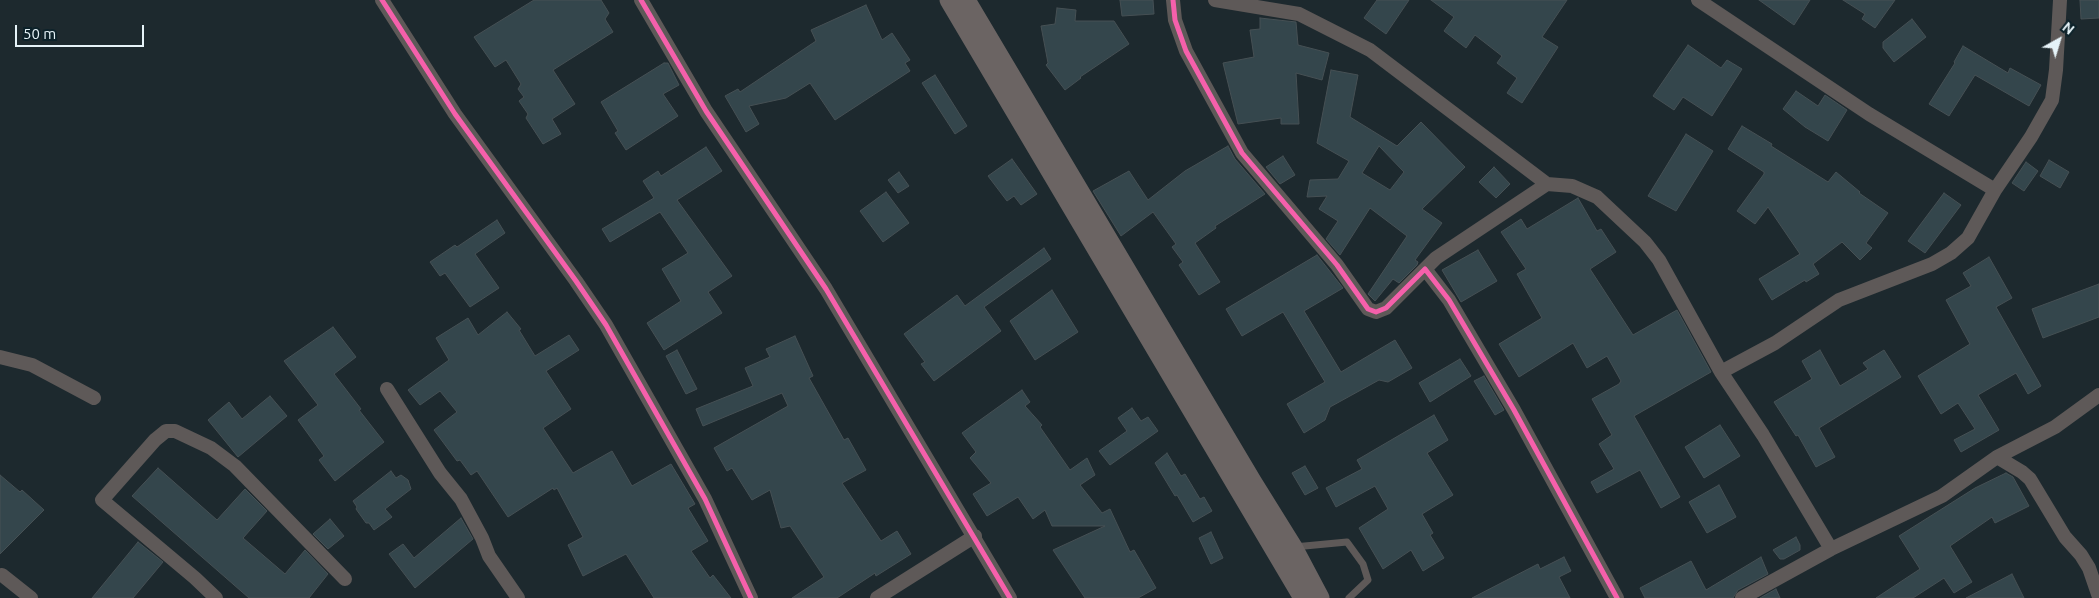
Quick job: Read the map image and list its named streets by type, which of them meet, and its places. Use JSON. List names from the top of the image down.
{
  "scale_bar": "50 m",
  "north": "top right"
}
